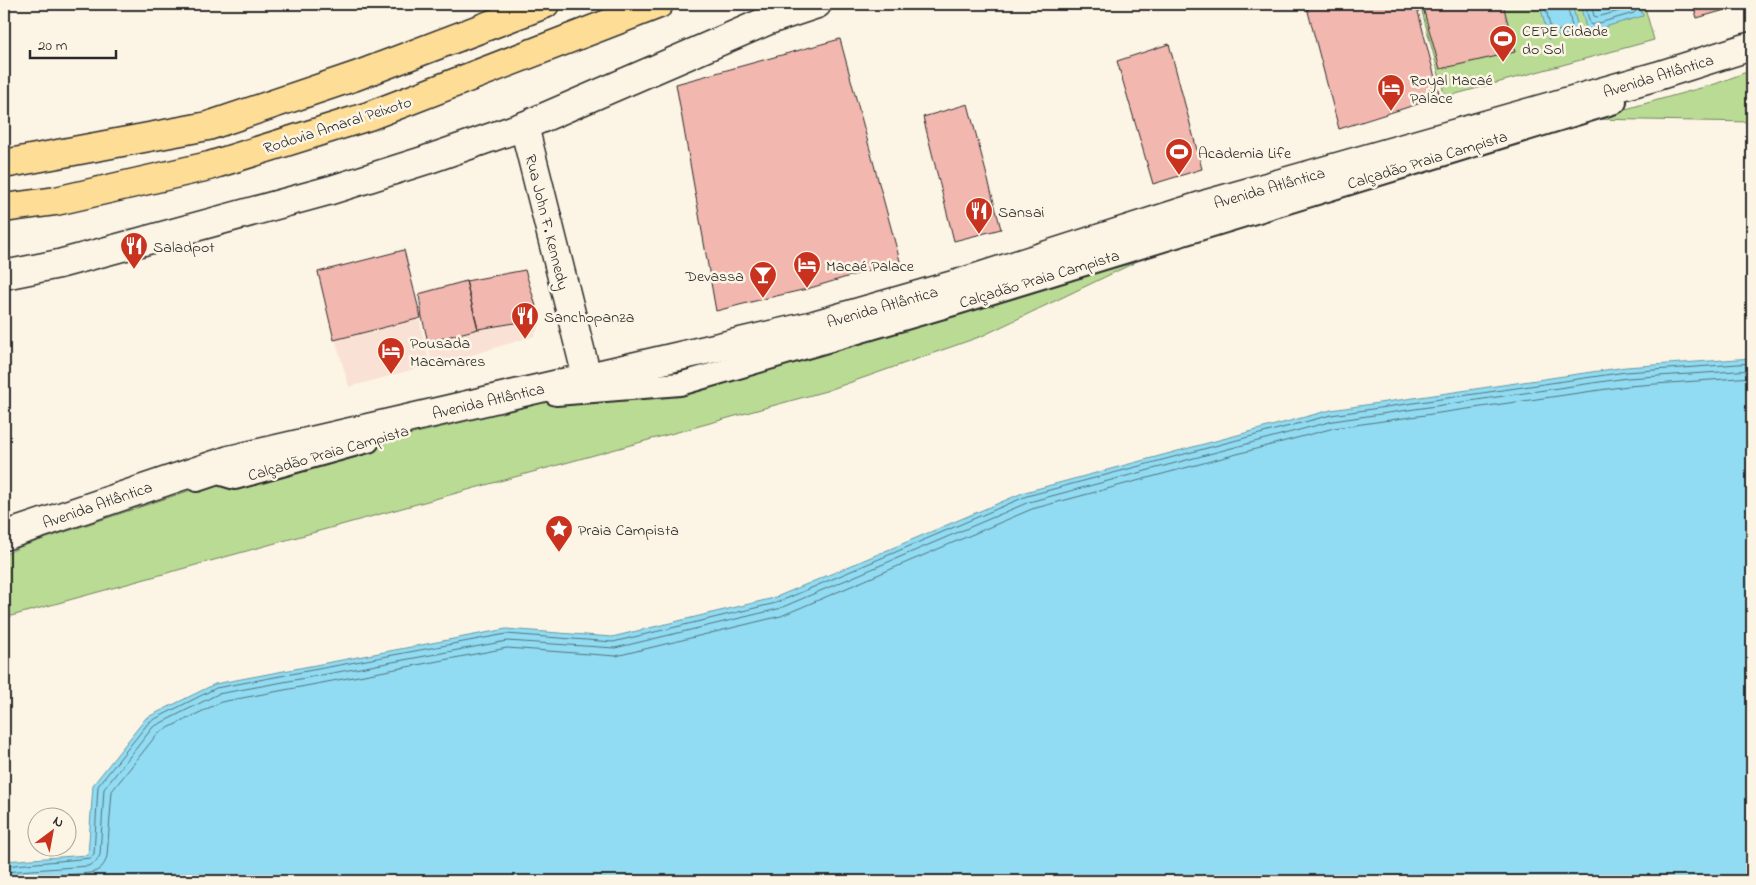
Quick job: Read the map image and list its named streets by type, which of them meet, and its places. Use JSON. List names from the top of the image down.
{
  "streets": {
    "highway": ["Rodovia Amaral Peixoto"],
    "street": ["Avenida Atlântica", "Calçadão Praia Campista", "Rua John F. Kennedy"]
  },
  "crossings": [
    ["Avenida Atlântica", "Rua John F. Kennedy"]
  ],
  "places": {
    "sports": ["CEPE Cidade do Sol", "Academia Life"],
    "hotel": ["Royal Macaé Palace", "Macaé Palace", "Pousada Macamares"],
    "restaurant": ["Sansai", "Saladpot", "Sanchopanza"],
    "bar": ["Devassa"],
    "place": ["Praia Campista"]
  },
  "scale_bar": "20 m",
  "north": "top right"
}
